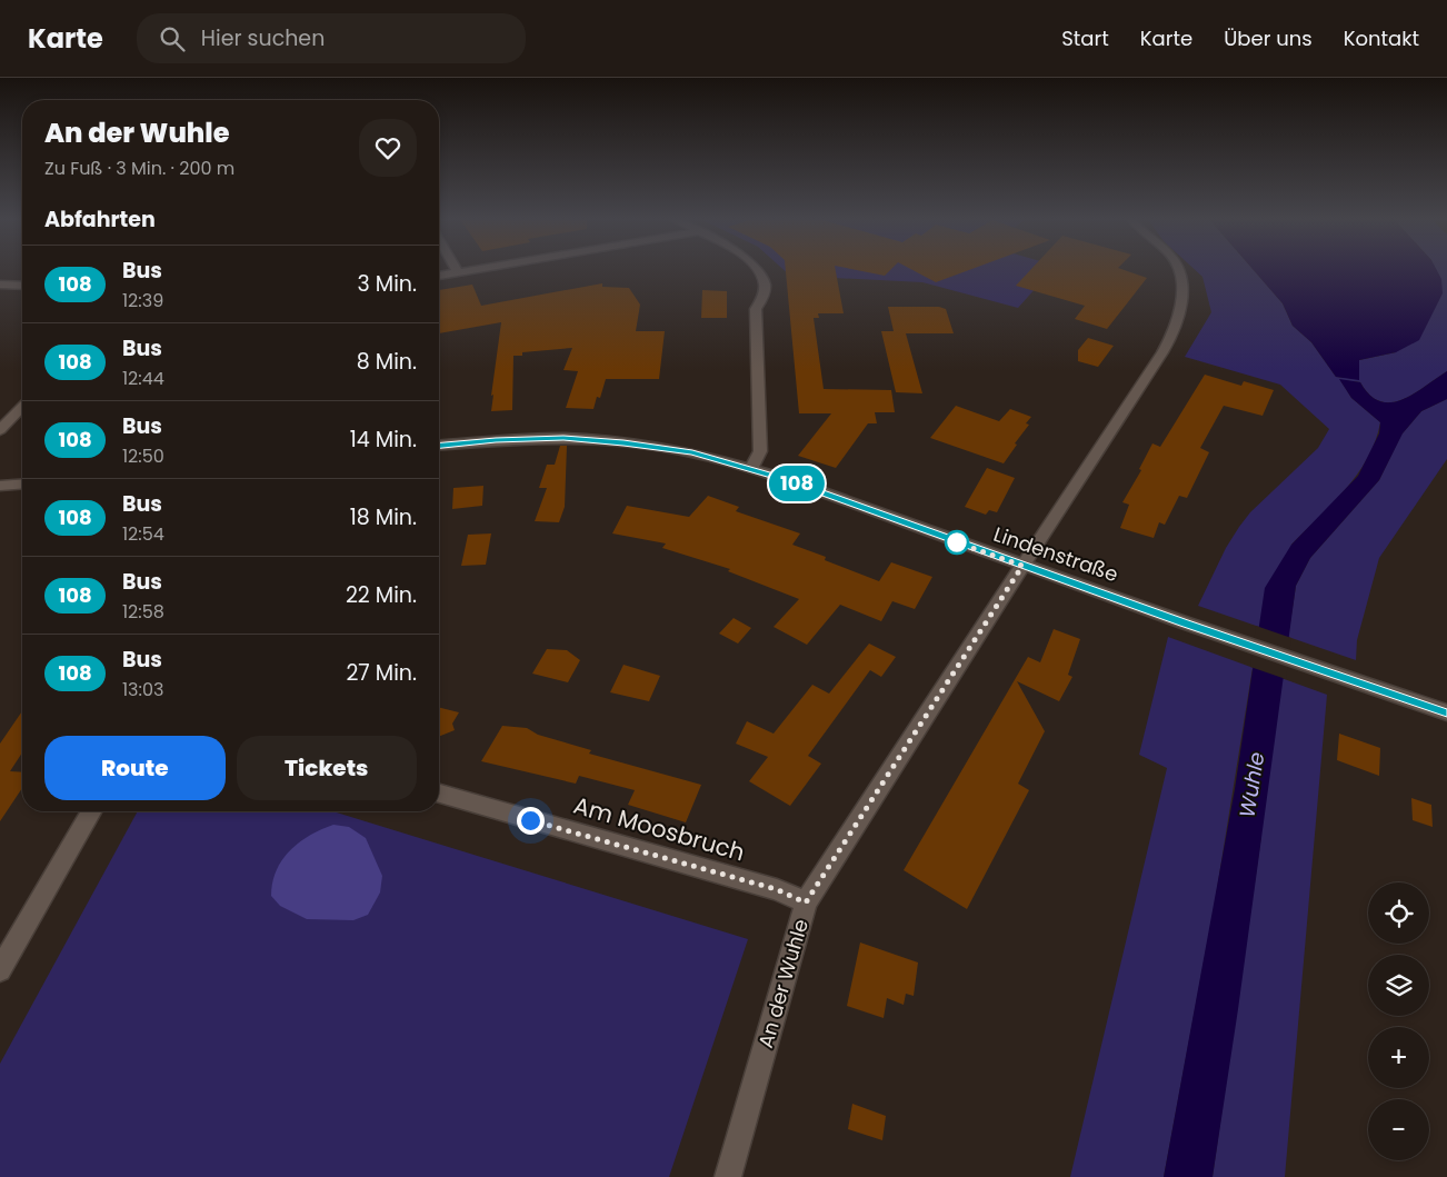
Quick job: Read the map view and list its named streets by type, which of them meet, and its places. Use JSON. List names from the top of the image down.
{
  "streets": {
    "street": ["Lindenstraße", "Am Moosbruch", "An der Wuhle"]
  },
  "crossings": [
    ["Lindenstraße", "An der Wuhle"],
    ["Am Moosbruch", "An der Wuhle"]
  ],
  "water": ["Wuhle"],
  "lines": ["bus line 108"],
  "page": {
    "header": "Karte",
    "search": "Hier suchen",
    "nav": [
      "Start",
      "Karte",
      "Über uns",
      "Kontakt"
    ],
    "on_map": "108",
    "heading": [
      ["An der Wuhle", "Zu Fuß · 3 Min. · 200 m"],
      "Abfahrten"
    ],
    "list": [
      {
        "mark": "108",
        "name": "Bus",
        "note": "12:39",
        "value": "3 Min."
      },
      {
        "mark": "108",
        "name": "Bus",
        "note": "12:44",
        "value": "8 Min."
      },
      {
        "mark": "108",
        "name": "Bus",
        "note": "12:50",
        "value": "14 Min."
      },
      {
        "mark": "108",
        "name": "Bus",
        "note": "12:54",
        "value": "18 Min."
      },
      {
        "mark": "108",
        "name": "Bus",
        "note": "12:58",
        "value": "22 Min."
      },
      {
        "mark": "108",
        "name": "Bus",
        "note": "13:03",
        "value": "27 Min."
      }
    ],
    "buttons": ["Route", "Tickets"],
    "map_buttons": ["+", "−"]
  }
}
